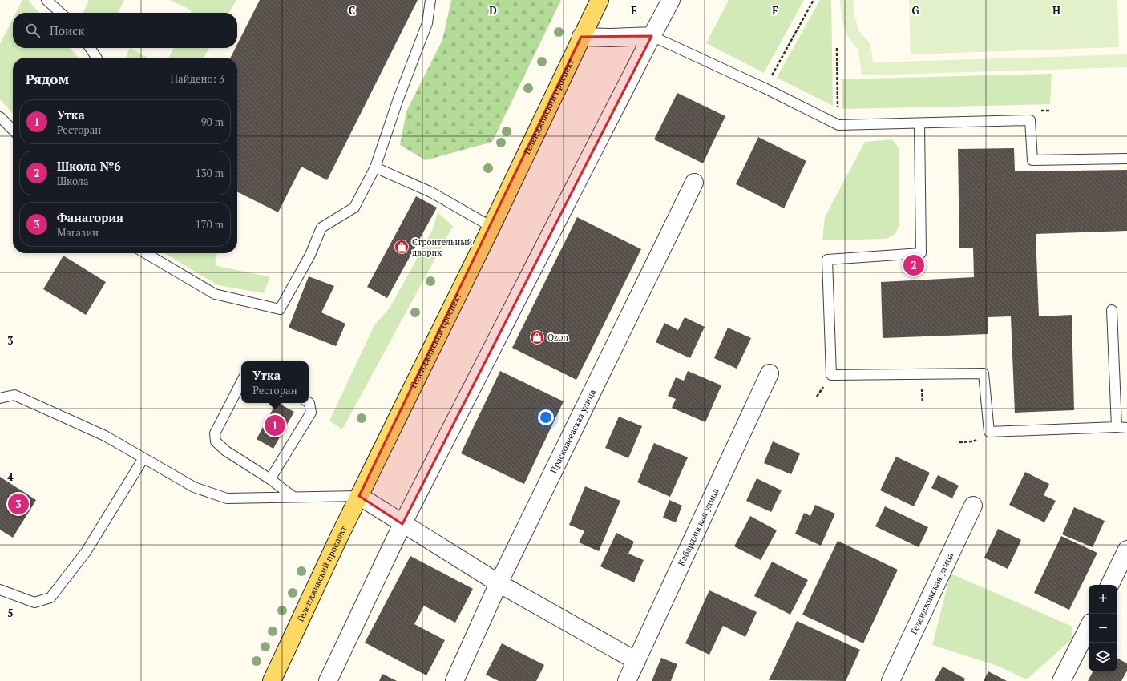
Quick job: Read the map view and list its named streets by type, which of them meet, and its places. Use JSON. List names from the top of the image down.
{
  "streets": {
    "main road": ["Геленджикский проспект"],
    "street": ["Прасковеевская улица", "Кабардинская улица", "Геленджикская улица"]
  },
  "places": {
    "shop": ["Строительный дворик", "Ozon"]
  },
  "page": {
    "search": "Поиск",
    "heading": ["Рядом", "Найдено: 3"],
    "list": [
      {
        "mark": "1",
        "name": "Утка",
        "note": "Ресторан",
        "value": "90 m"
      },
      {
        "mark": "2",
        "name": "Школа №6",
        "note": "Школа",
        "value": "130 m"
      },
      {
        "mark": "3",
        "name": "Фанагория",
        "note": "Магазин",
        "value": "170 m"
      }
    ],
    "pins": ["2", "1", "3"],
    "popup": ["Утка", "Ресторан"],
    "map_buttons": ["+", "−"]
  },
  "grid": {
    "columns": [
      "C",
      "D",
      "E",
      "F",
      "G",
      "H"
    ],
    "rows": ["3", "4", "5"]
  }
}
